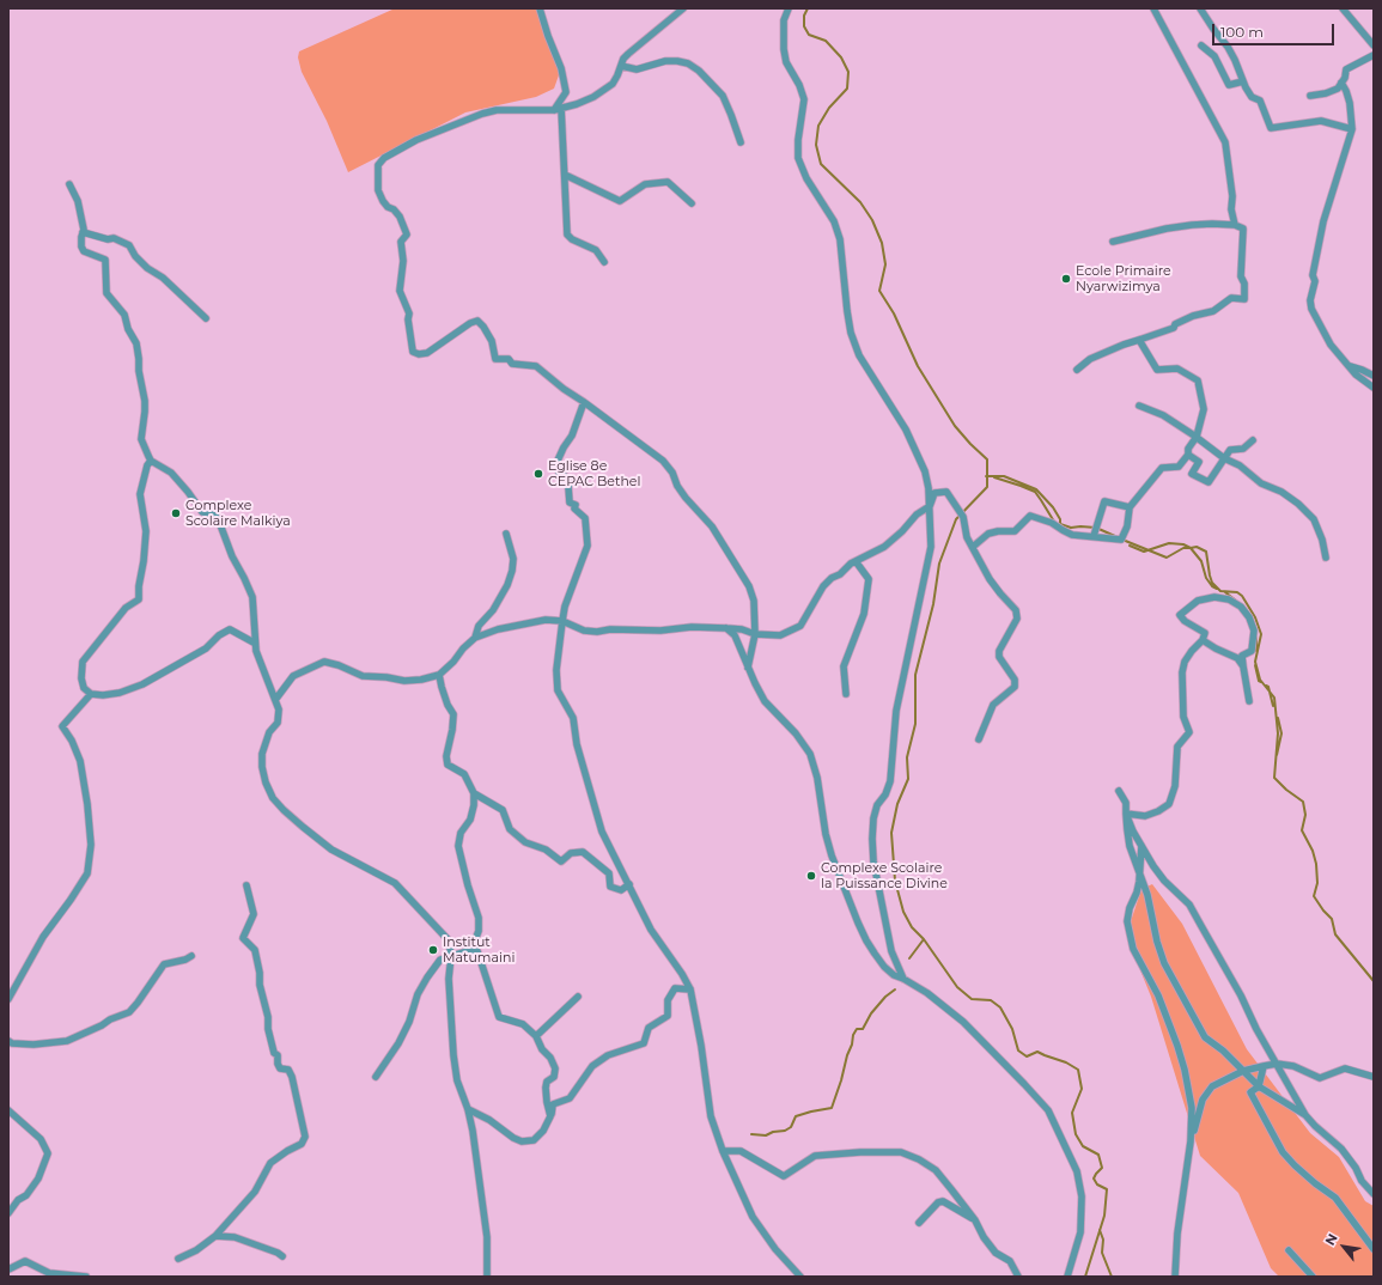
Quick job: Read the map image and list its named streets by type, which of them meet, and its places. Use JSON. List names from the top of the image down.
{
  "places": [
    "Ecole Primaire Nyarwizimya",
    "Eglise 8e CEPAC Bethel",
    "Complexe Scolaire Malkiya",
    "Complexe Scolaire la Puissance Divine",
    "Institut Matumaini"
  ],
  "scale_bar": "100 m",
  "north": "top left"
}
